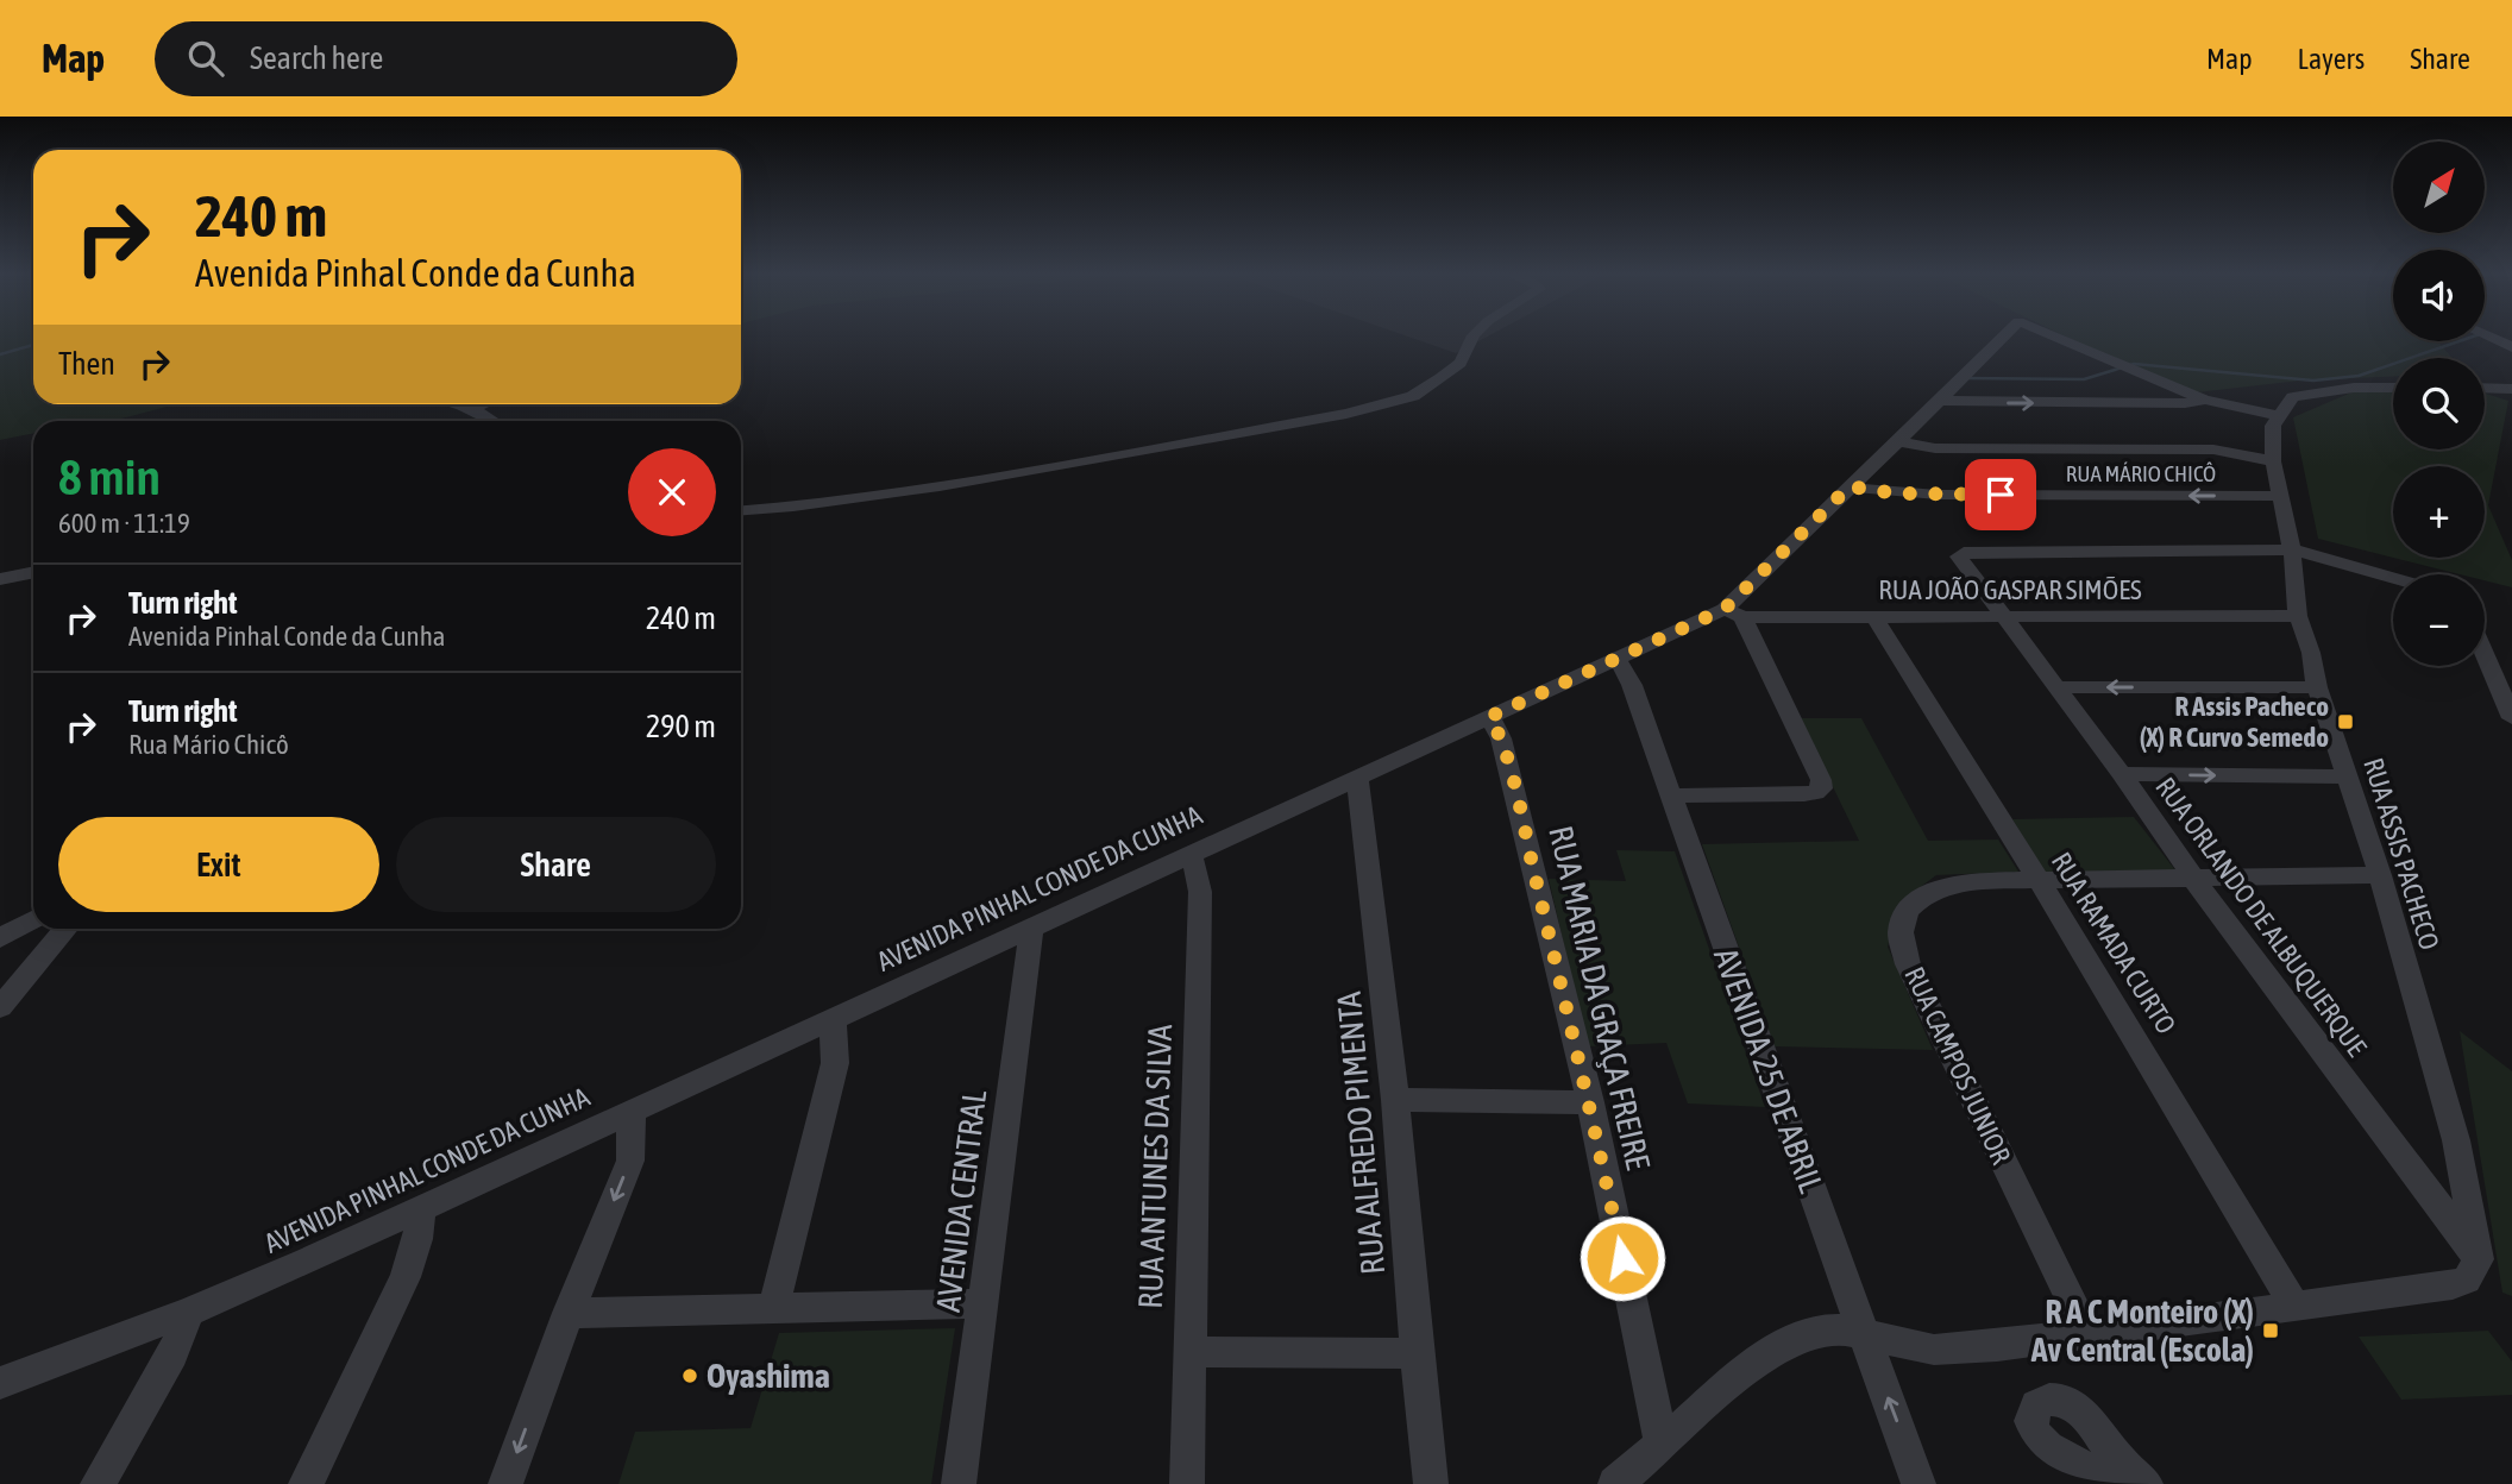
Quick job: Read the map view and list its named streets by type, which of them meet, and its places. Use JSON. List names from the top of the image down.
{
  "streets": {
    "street": [
      "RUA MÁRIO CHICÔ",
      "RUA JOÃO GASPAR SIMÕES",
      "RUA ASSIS PACHECO",
      "AVENIDA PINHAL CONDE DA CUNHA",
      "RUA ORLANDO DE ALBUQUERQUE",
      "RUA RAMADA CURTO",
      "RUA MARIA DA GRAÇA FREIRE",
      "RUA CAMPOS JUNIOR",
      "AVENIDA 25 DE ABRIL",
      "RUA ALFREDO PIMENTA",
      "RUA ANTUNES DA SILVA",
      "AVENIDA CENTRAL"
    ]
  },
  "crossings": [
    ["RUA MÁRIO CHICÔ", "RUA ASSIS PACHECO"],
    ["RUA MÁRIO CHICÔ", "AVENIDA PINHAL CONDE DA CUNHA"],
    ["RUA JOÃO GASPAR SIMÕES", "RUA ASSIS PACHECO"],
    ["RUA JOÃO GASPAR SIMÕES", "AVENIDA PINHAL CONDE DA CUNHA"],
    ["RUA JOÃO GASPAR SIMÕES", "RUA ORLANDO DE ALBUQUERQUE"],
    ["RUA JOÃO GASPAR SIMÕES", "RUA RAMADA CURTO"],
    ["RUA ASSIS PACHECO", "RUA ORLANDO DE ALBUQUERQUE"],
    ["RUA ASSIS PACHECO", "RUA CAMPOS JUNIOR"],
    ["AVENIDA PINHAL CONDE DA CUNHA", "RUA MARIA DA GRAÇA FREIRE"],
    ["AVENIDA PINHAL CONDE DA CUNHA", "AVENIDA 25 DE ABRIL"],
    ["AVENIDA PINHAL CONDE DA CUNHA", "RUA ALFREDO PIMENTA"],
    ["AVENIDA PINHAL CONDE DA CUNHA", "RUA ANTUNES DA SILVA"],
    ["AVENIDA PINHAL CONDE DA CUNHA", "AVENIDA CENTRAL"],
    ["RUA ORLANDO DE ALBUQUERQUE", "RUA CAMPOS JUNIOR"],
    ["RUA RAMADA CURTO", "RUA CAMPOS JUNIOR"]
  ],
  "places": {
    "transit": ["R Assis Pacheco (X) R Curvo Semedo", "R A C Monteiro (X) Av Central (Escola)"],
    "other": ["Oyashima"]
  },
  "north": "top right",
  "page": {
    "header": "Map",
    "search": "Search here",
    "nav": ["Map", "Layers", "Share"],
    "map_buttons": ["+", "−"],
    "turn": ["240 m", "Avenida Pinhal Conde da Cunha"],
    "then": "Then",
    "heading": ["8 min", "600 m · 11:19"],
    "list": [
      {
        "name": "Turn right",
        "note": "Avenida Pinhal Conde da Cunha",
        "value": "240 m"
      },
      {
        "name": "Turn right",
        "note": "Rua Mário Chicô",
        "value": "290 m"
      }
    ],
    "buttons": ["Exit", "Share"]
  }
}
